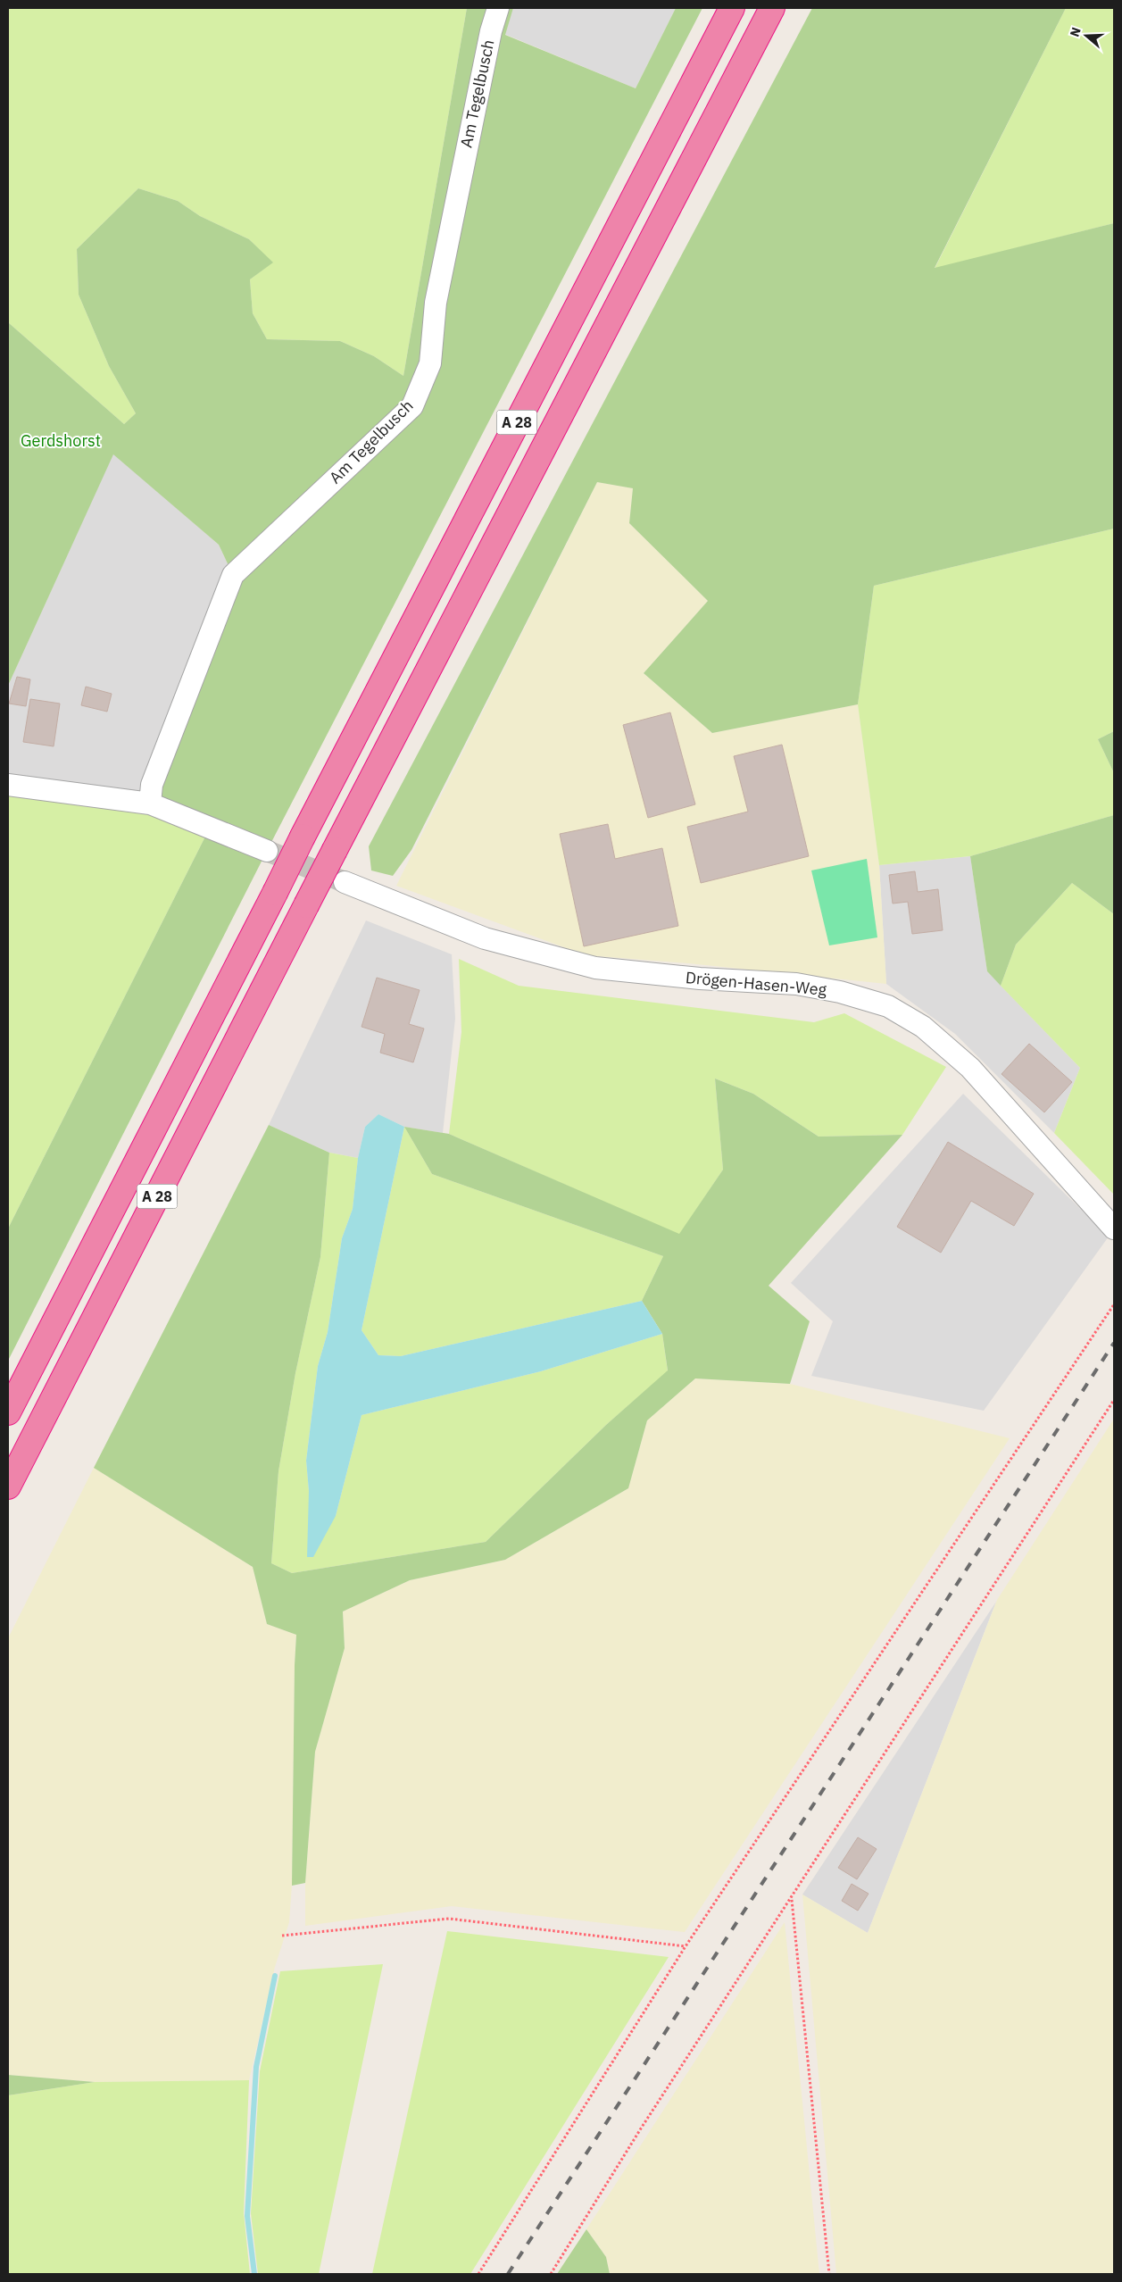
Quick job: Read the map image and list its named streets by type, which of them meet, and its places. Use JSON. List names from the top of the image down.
{
  "streets": {
    "highway": ["A 28"],
    "street": ["Am Tegelbusch", "Drögen-Hasen-Weg"]
  },
  "parks": ["Gerdshorst"],
  "north": "left"
}
